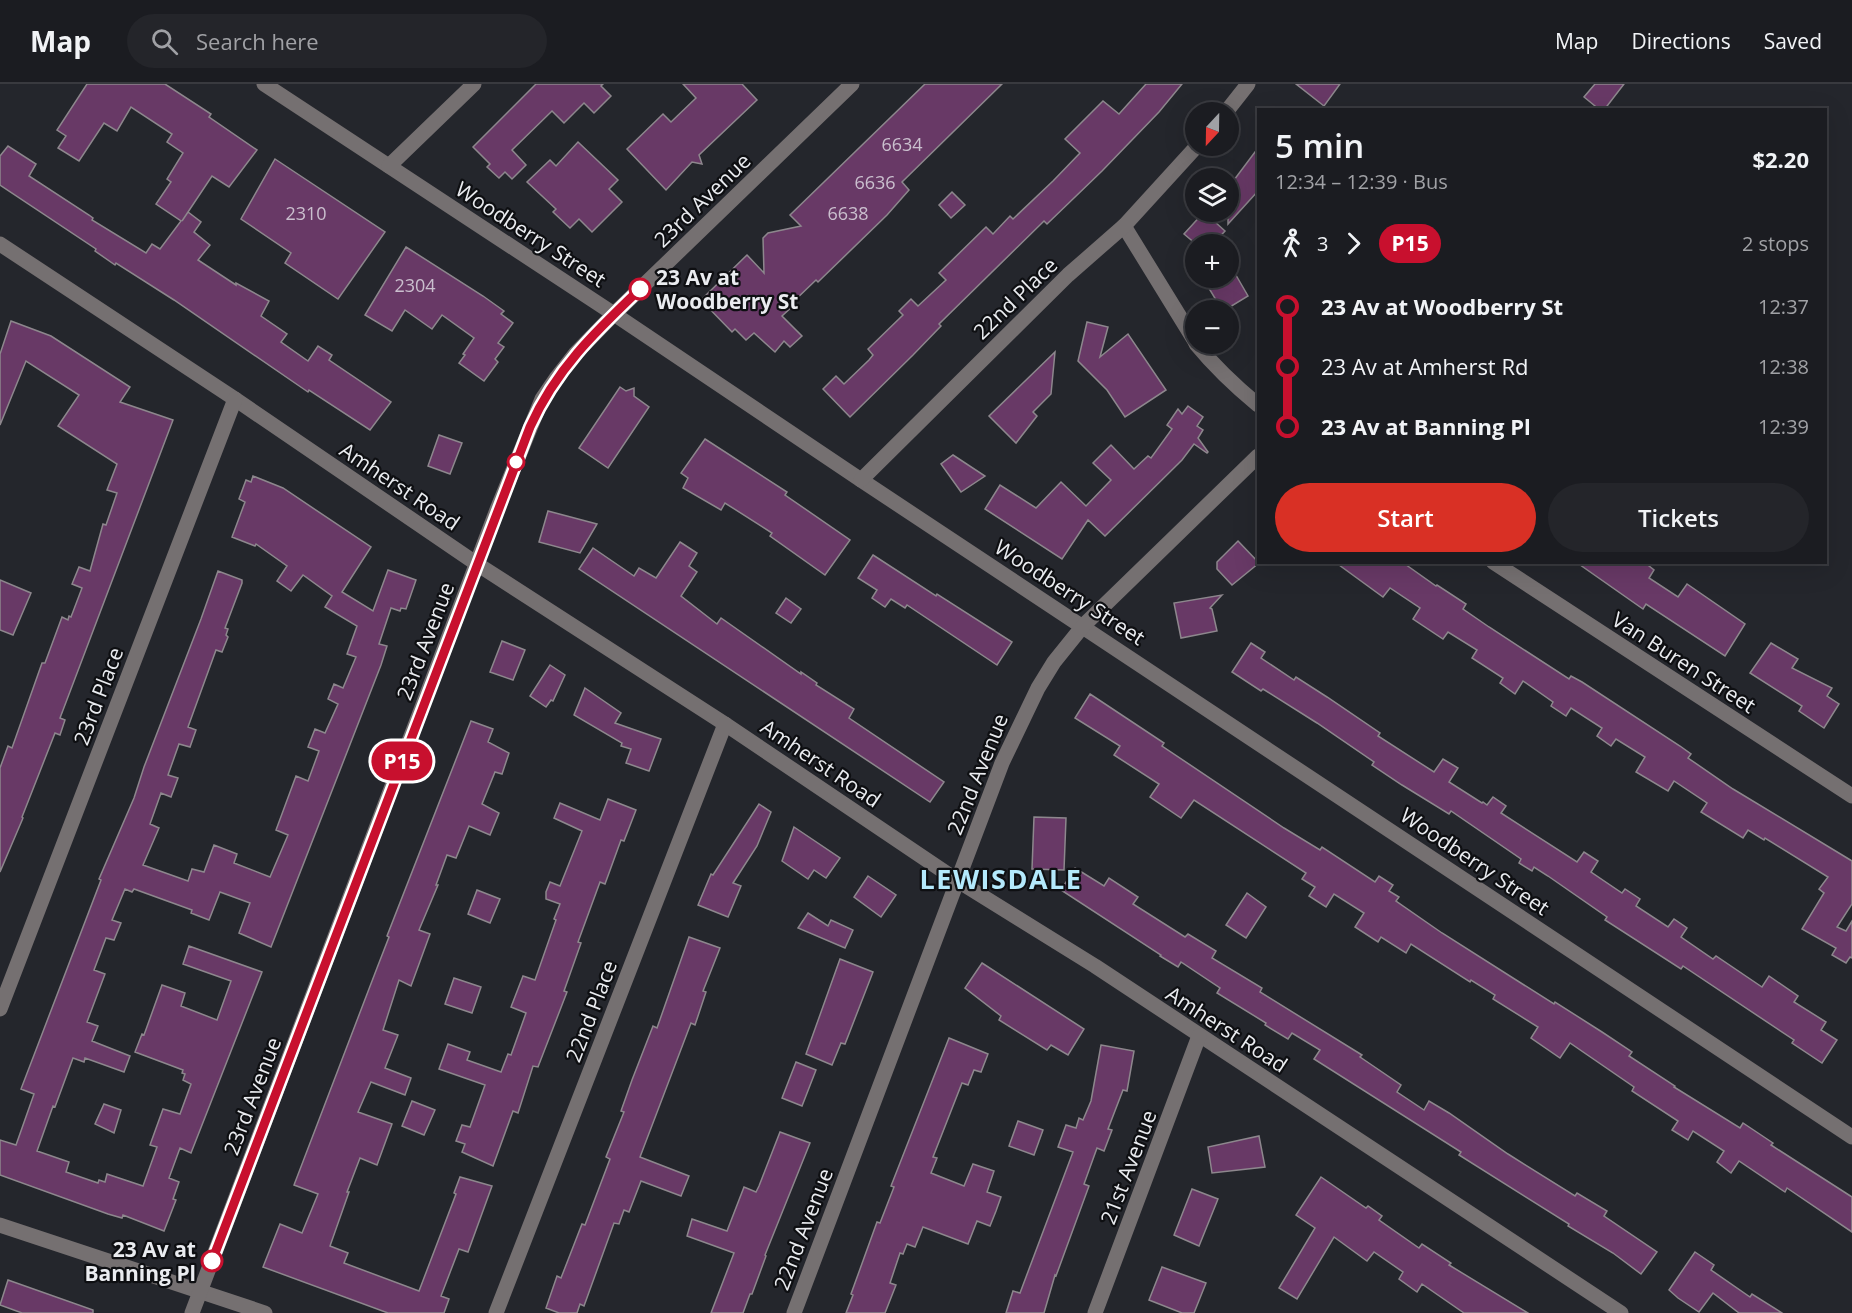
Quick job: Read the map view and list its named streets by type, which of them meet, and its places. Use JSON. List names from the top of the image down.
{
  "streets": {
    "street": [
      "23rd Avenue",
      "Woodberry Street",
      "22nd Place",
      "Amherst Road",
      "Van Buren Street",
      "23rd Place",
      "22nd Avenue",
      "21st Avenue"
    ]
  },
  "crossings": [
    ["23rd Avenue", "Woodberry Street"],
    ["23rd Avenue", "Amherst Road"],
    ["Woodberry Street", "22nd Place"],
    ["Woodberry Street", "22nd Avenue"],
    ["22nd Place", "Amherst Road"],
    ["Amherst Road", "23rd Place"],
    ["Amherst Road", "22nd Avenue"],
    ["Amherst Road", "21st Avenue"]
  ],
  "districts": ["LEWISDALE"],
  "places": ["23 Av at Woodberry St", "23 Av at Banning Pl"],
  "lines": ["bus line P15"],
  "house_numbers": [
    "6634",
    "6636",
    "2310",
    "6638",
    "2304"
  ],
  "north": "bottom",
  "page": {
    "header": "Map",
    "search": "Search here",
    "nav": ["Map", "Directions", "Saved"],
    "on_map": "P15",
    "map_buttons": ["+", "−"],
    "heading": ["5 min", "12:34 – 12:39 · Bus", "$2.20"],
    "legs": ["3", "P15", "2 stops"],
    "list": [
      {
        "name": "23 Av at Woodberry St",
        "value": "12:37"
      },
      {
        "name": "23 Av at Amherst Rd",
        "value": "12:38"
      },
      {
        "name": "23 Av at Banning Pl",
        "value": "12:39"
      }
    ],
    "buttons": ["Start", "Tickets"]
  }
}
